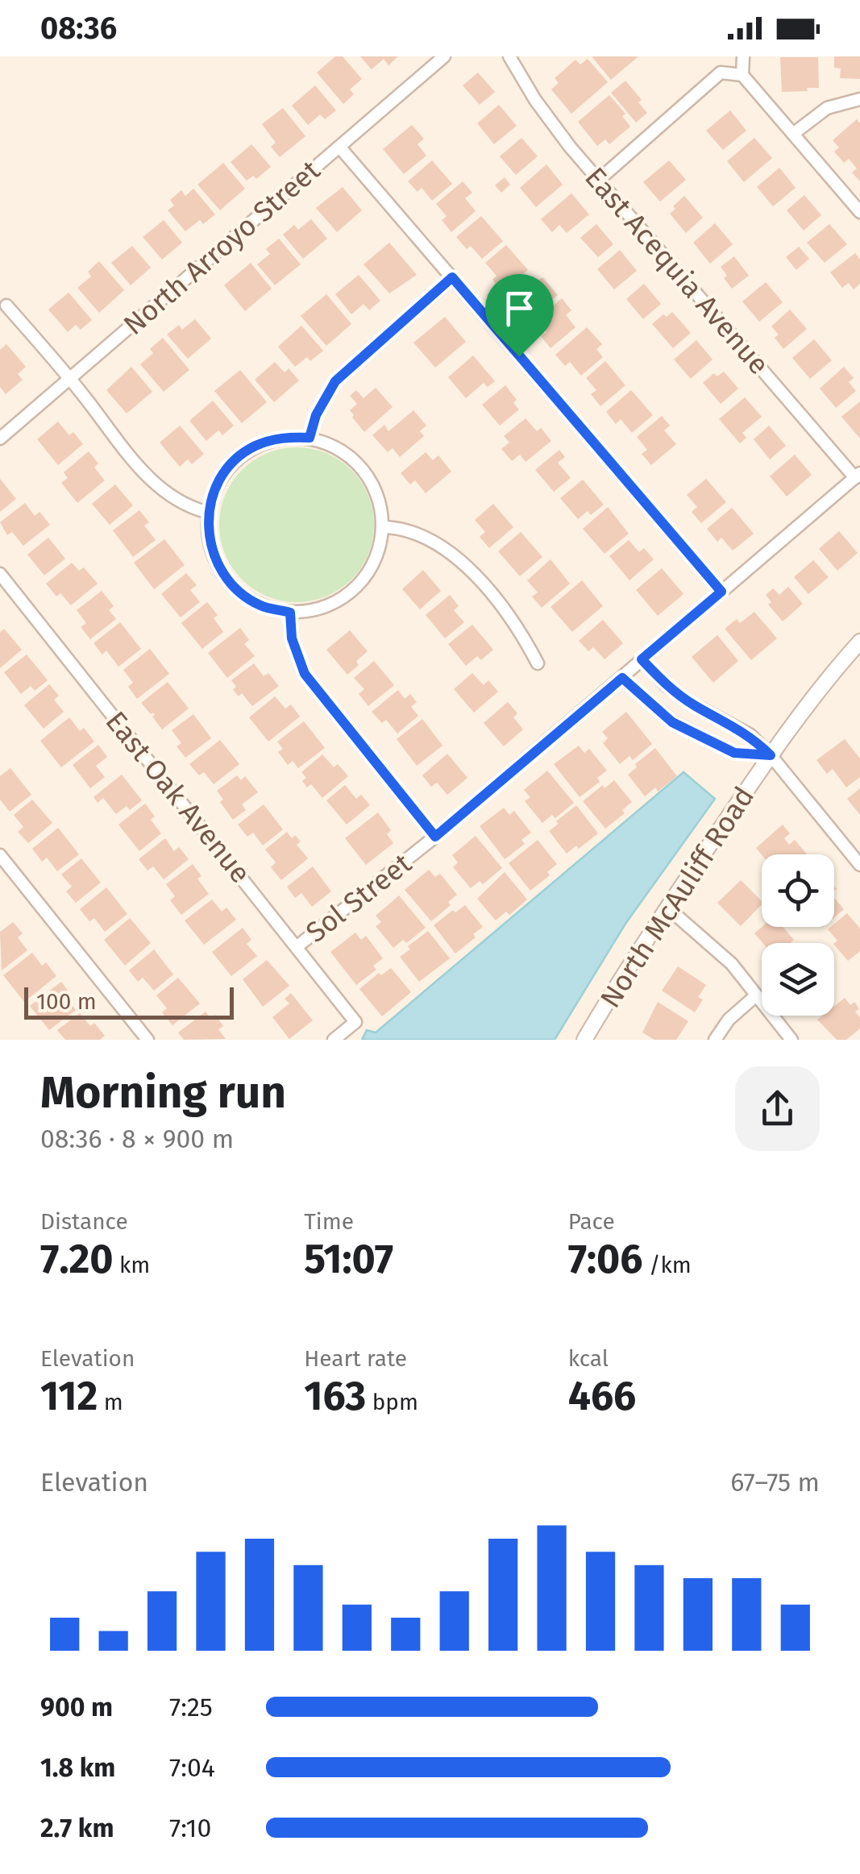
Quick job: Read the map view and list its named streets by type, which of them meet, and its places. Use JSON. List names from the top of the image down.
{
  "streets": {
    "street": [
      "North Arroyo Street",
      "East Acequia Avenue",
      "East Oak Avenue",
      "North McAuliff Road",
      "Sol Street"
    ]
  },
  "crossings": [
    ["East Acequia Avenue", "Sol Street"],
    ["East Oak Avenue", "Sol Street"]
  ],
  "scale_bar": "100 m",
  "page": {
    "status": "08:36",
    "scale": "100 m",
    "heading": ["Morning run", "08:36 · 8 × 900 m"],
    "stats": [
      ["Distance", "7.20 km"],
      ["Time", "51:07"],
      ["Pace", "7:06 /km"],
      ["Elevation", "112 m"],
      ["Heart rate", "163 bpm"],
      ["kcal", "466"]
    ],
    "chart": ["Elevation", "67–75 m"],
    "list": [
      {
        "name": "900 m",
        "note": "7:25"
      },
      {
        "name": "1.8 km",
        "note": "7:04"
      },
      {
        "name": "2.7 km",
        "note": "7:10"
      }
    ]
  }
}
